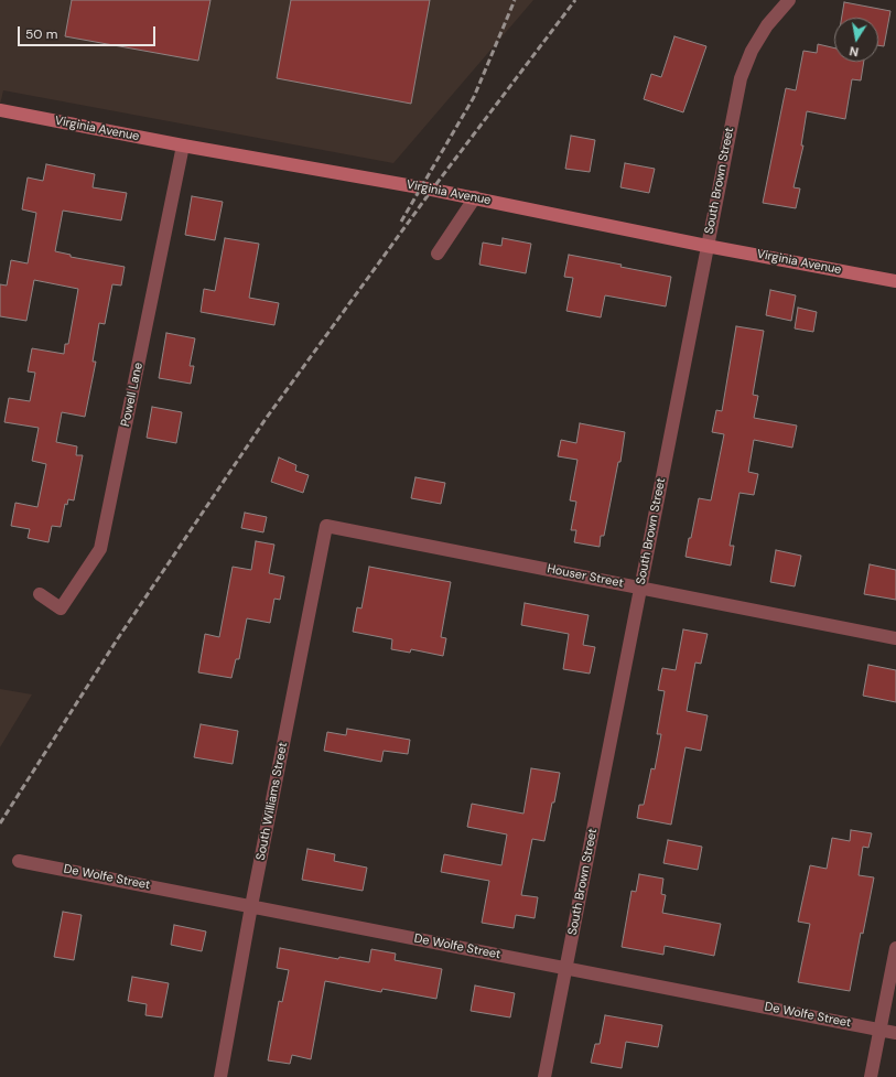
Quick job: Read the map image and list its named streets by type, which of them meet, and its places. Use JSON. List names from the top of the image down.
{
  "streets": {
    "street": [
      "Virginia Avenue",
      "South Brown Street",
      "Powell Lane",
      "Houser Street",
      "South Williams Street",
      "De Wolfe Street"
    ]
  },
  "crossings": [
    ["Virginia Avenue", "South Brown Street"],
    ["Virginia Avenue", "Powell Lane"],
    ["South Brown Street", "Houser Street"],
    ["South Brown Street", "De Wolfe Street"],
    ["Houser Street", "South Williams Street"],
    ["South Williams Street", "De Wolfe Street"]
  ],
  "scale_bar": "50 m",
  "north": "bottom"
}
